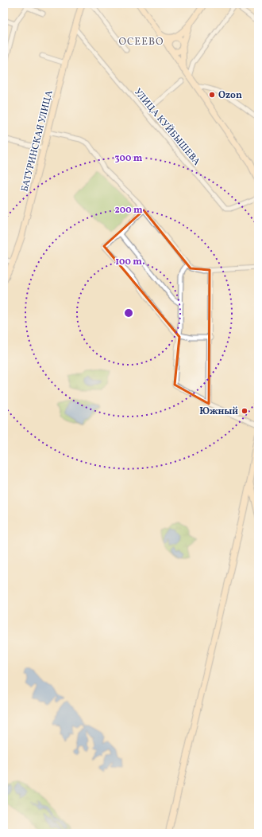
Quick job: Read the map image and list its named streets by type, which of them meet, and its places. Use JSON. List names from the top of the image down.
{
  "streets": {
    "street": ["УЛИЦА КУЙБЫШЕВА", "БАТУРИНСКАЯ УЛИЦА"]
  },
  "crossings": [
    ["УЛИЦА КУЙБЫШЕВА", "БАТУРИНСКАЯ УЛИЦА"]
  ],
  "districts": ["ОСЕЕВО"],
  "places": ["Ozon", "Южный"],
  "rings": ["300 m", "200 m", "100 m"]
}
